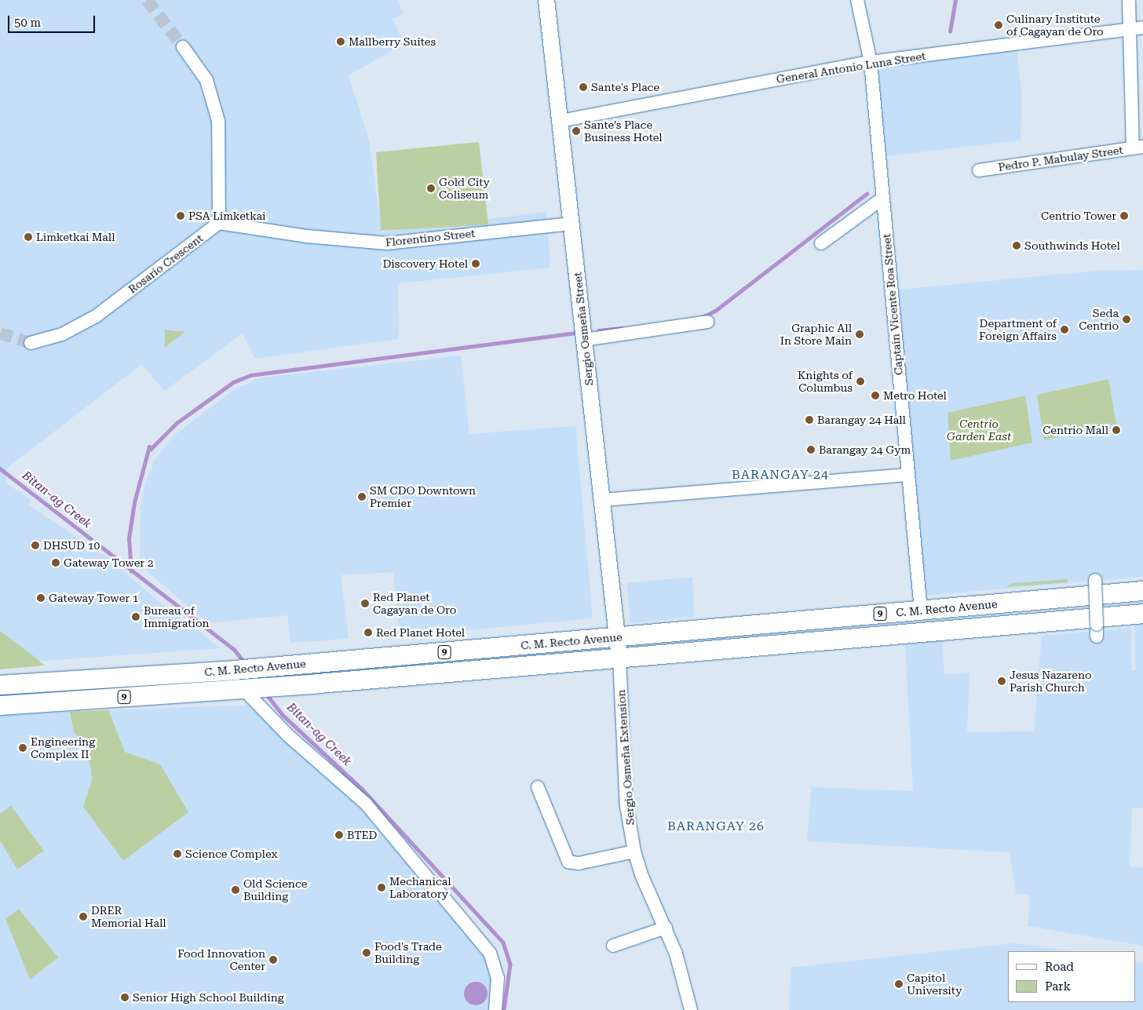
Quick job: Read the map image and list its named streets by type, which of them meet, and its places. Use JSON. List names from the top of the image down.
{
  "streets": {
    "highway": ["C. M. Recto Avenue", "9"],
    "main road": ["Sergio Osmeña Street"],
    "street": [
      "General Antonio Luna Street",
      "Pedro P. Mabulay Street",
      "Florentino Street",
      "Rosario Crescent",
      "Captain Vicente Roa Street",
      "Sergio Osmeña Extension"
    ]
  },
  "crossings": [
    ["General Antonio Luna Street", "Captain Vicente Roa Street"],
    ["General Antonio Luna Street", "Sergio Osmeña Street"],
    ["Florentino Street", "Rosario Crescent"],
    ["Florentino Street", "Sergio Osmeña Street"],
    ["Captain Vicente Roa Street", "C. M. Recto Avenue"],
    ["Sergio Osmeña Street", "C. M. Recto Avenue"],
    ["Sergio Osmeña Street", "Sergio Osmeña Extension"],
    ["C. M. Recto Avenue", "Sergio Osmeña Extension"]
  ],
  "districts": ["BARANGAY 24", "BARANGAY 26"],
  "water": ["Bitan-ag Creek"],
  "parks": ["Centrio Garden East"],
  "places": [
    "Culinary Institute of Cagayan de Oro",
    "Mallberry Suites",
    "Sante's Place",
    "Sante’s Place Business Hotel",
    "Gold City Coliseum",
    "PSA Limketkai",
    "Centrio Tower",
    "Limketkai Mall",
    "Southwinds Hotel",
    "Discovery Hotel",
    "Seda Centrio",
    "Department of Foreign Affairs",
    "Graphic All In Store Main",
    "Knights of Columbus",
    "Metro Hotel",
    "Barangay 24 Hall",
    "Centrio Mall",
    "Barangay 24 Gym",
    "SM CDO Downtown Premier",
    "DHSUD 10",
    "Gateway Tower 2",
    "Gateway Tower 1",
    "Red Planet Cagayan de Oro",
    "Bureau of Immigration",
    "Red Planet Hotel",
    "Jesus Nazareno Parish Church",
    "Engineering Complex II",
    "BTED",
    "Science Complex",
    "Mechanical Laboratory",
    "Old Science Building",
    "DRER Memorial Hall",
    "Food's Trade Building",
    "Food Innovation Center",
    "Capitol University",
    "Senior High School Building"
  ],
  "legend": ["Road", "Park"],
  "scale_bar": "50 m"
}
